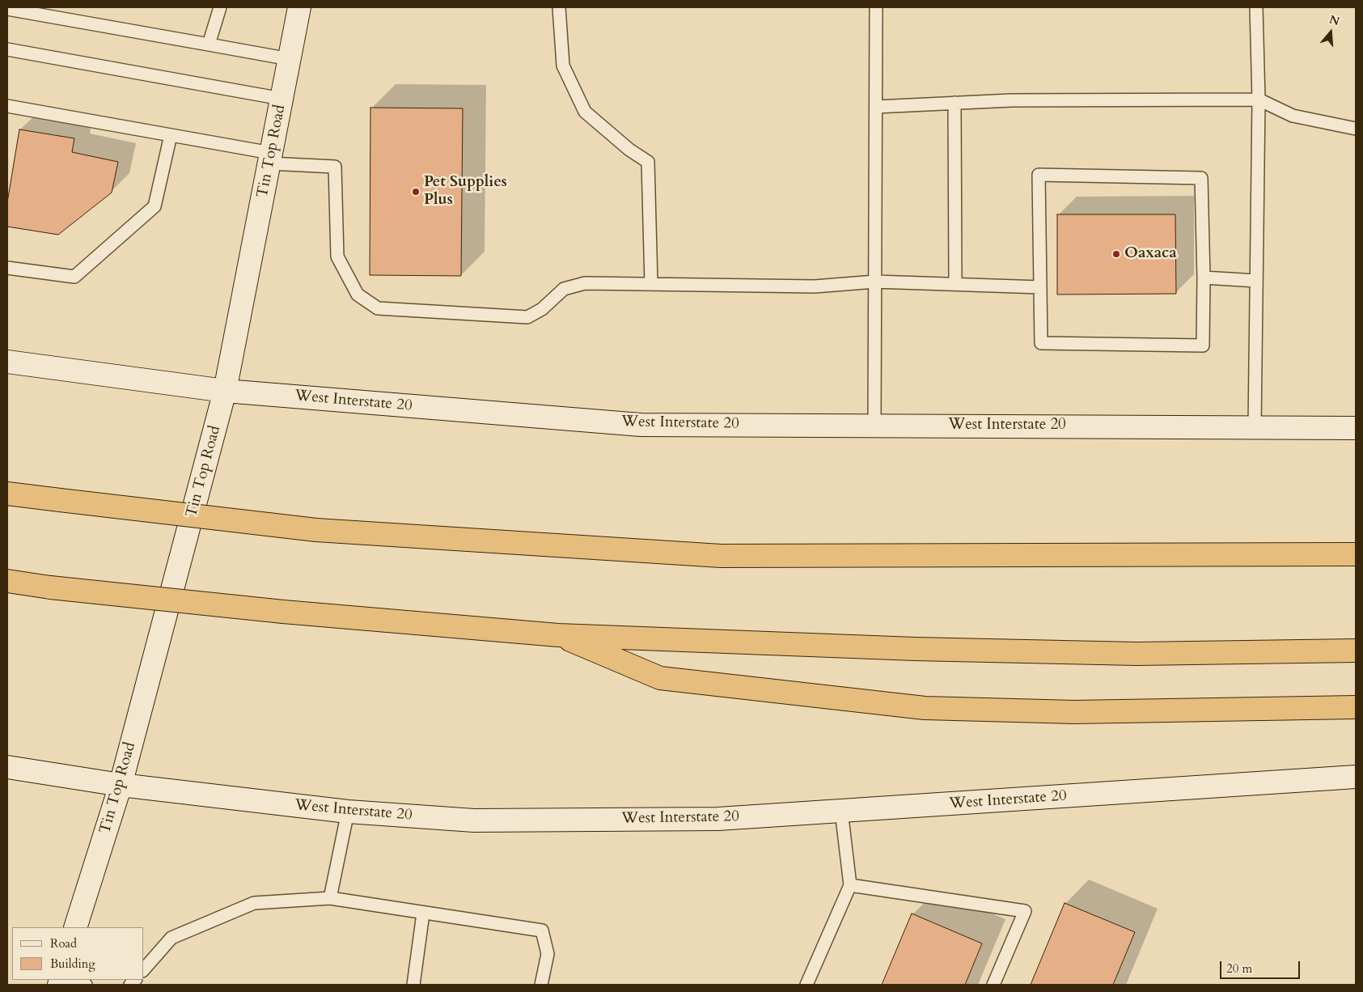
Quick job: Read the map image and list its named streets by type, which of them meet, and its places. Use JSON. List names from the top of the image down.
{
  "streets": {
    "main road": ["Tin Top Road", "West Interstate 20"]
  },
  "crossings": [
    ["Tin Top Road", "West Interstate 20"]
  ],
  "places": ["Pet Supplies Plus", "Oaxaca"],
  "legend": ["Road", "Building"],
  "scale_bar": "20 m",
  "north": "top"
}
